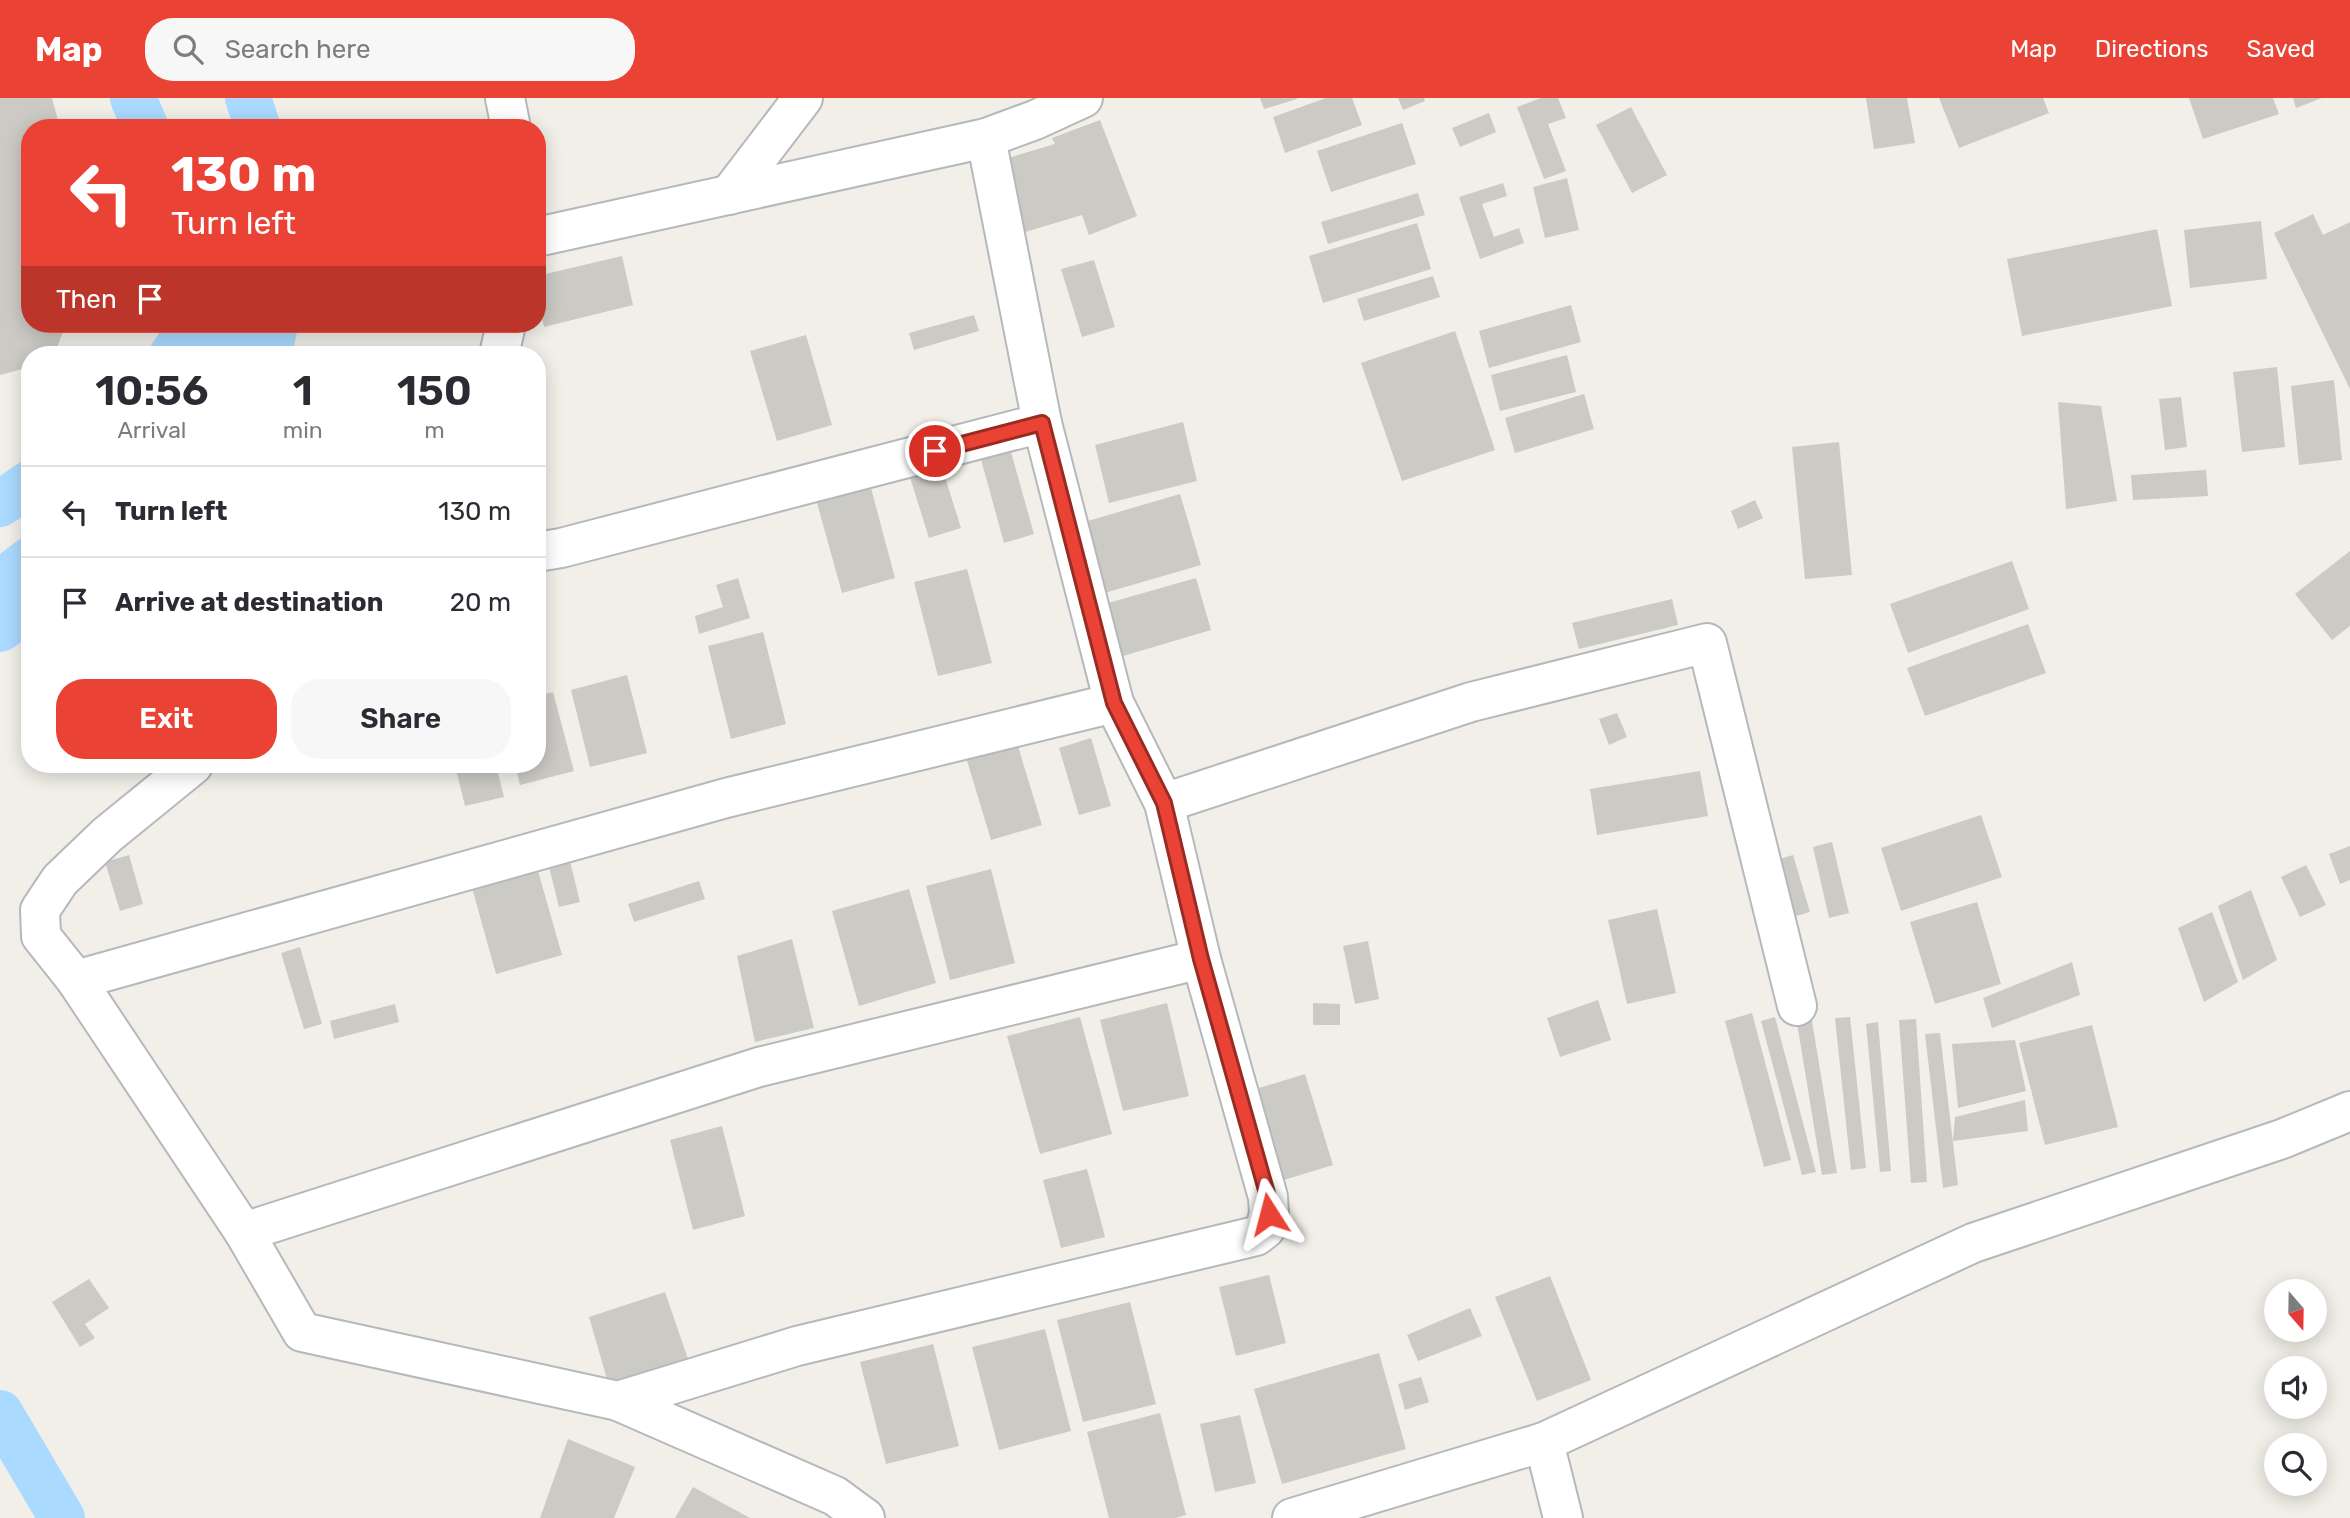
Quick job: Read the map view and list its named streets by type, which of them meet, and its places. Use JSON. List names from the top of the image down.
{
  "north": "bottom",
  "page": {
    "header": "Map",
    "search": "Search here",
    "nav": ["Map", "Directions", "Saved"],
    "turn": ["130 m", "Turn left"],
    "then": "Then",
    "eta": [
      "10:56",
      "Arrival",
      "1",
      "min",
      "150",
      "m"
    ],
    "list": [
      {
        "name": "Turn left",
        "value": "130 m"
      },
      {
        "name": "Arrive at destination",
        "value": "20 m"
      }
    ],
    "buttons": ["Exit", "Share"]
  }
}
